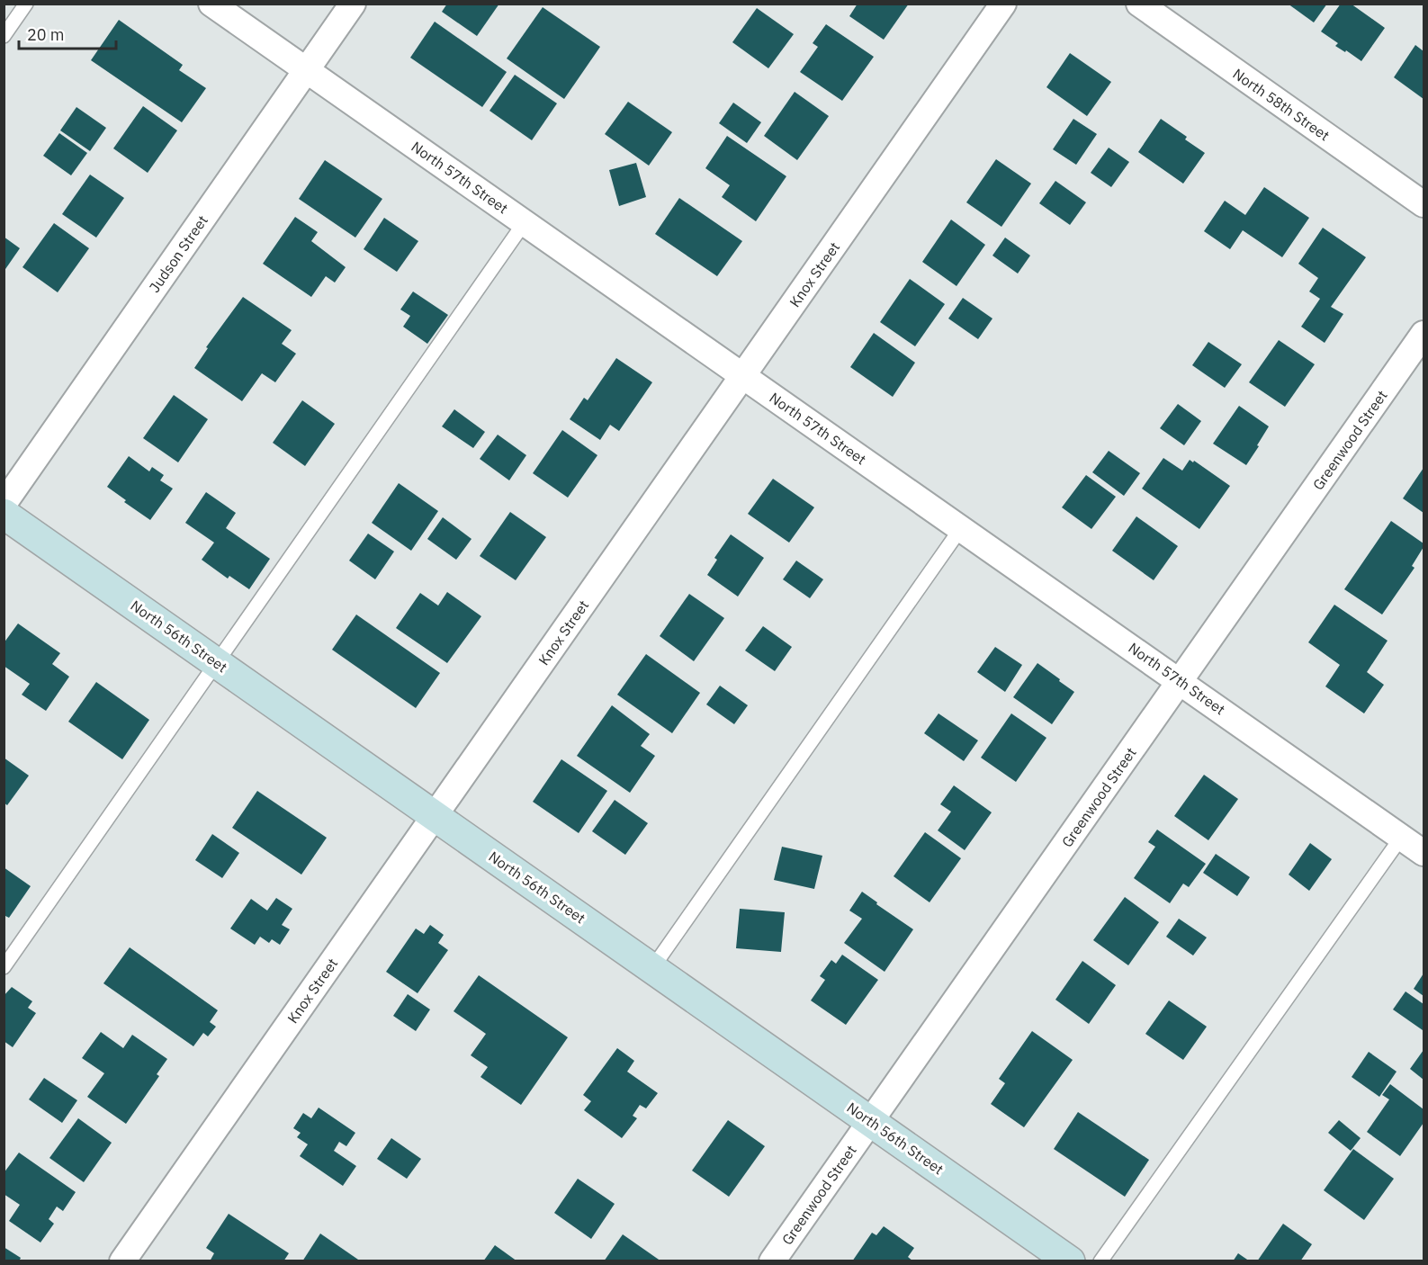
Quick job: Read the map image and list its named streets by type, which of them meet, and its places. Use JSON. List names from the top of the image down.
{
  "streets": {
    "street": [
      "North 58th Street",
      "North 57th Street",
      "Judson Street",
      "Knox Street",
      "Greenwood Street",
      "North 56th Street"
    ]
  },
  "crossings": [
    ["North 57th Street", "Judson Street"],
    ["North 57th Street", "Knox Street"],
    ["North 57th Street", "Greenwood Street"],
    ["Knox Street", "North 56th Street"],
    ["Greenwood Street", "North 56th Street"]
  ],
  "scale_bar": "20 m"
}
